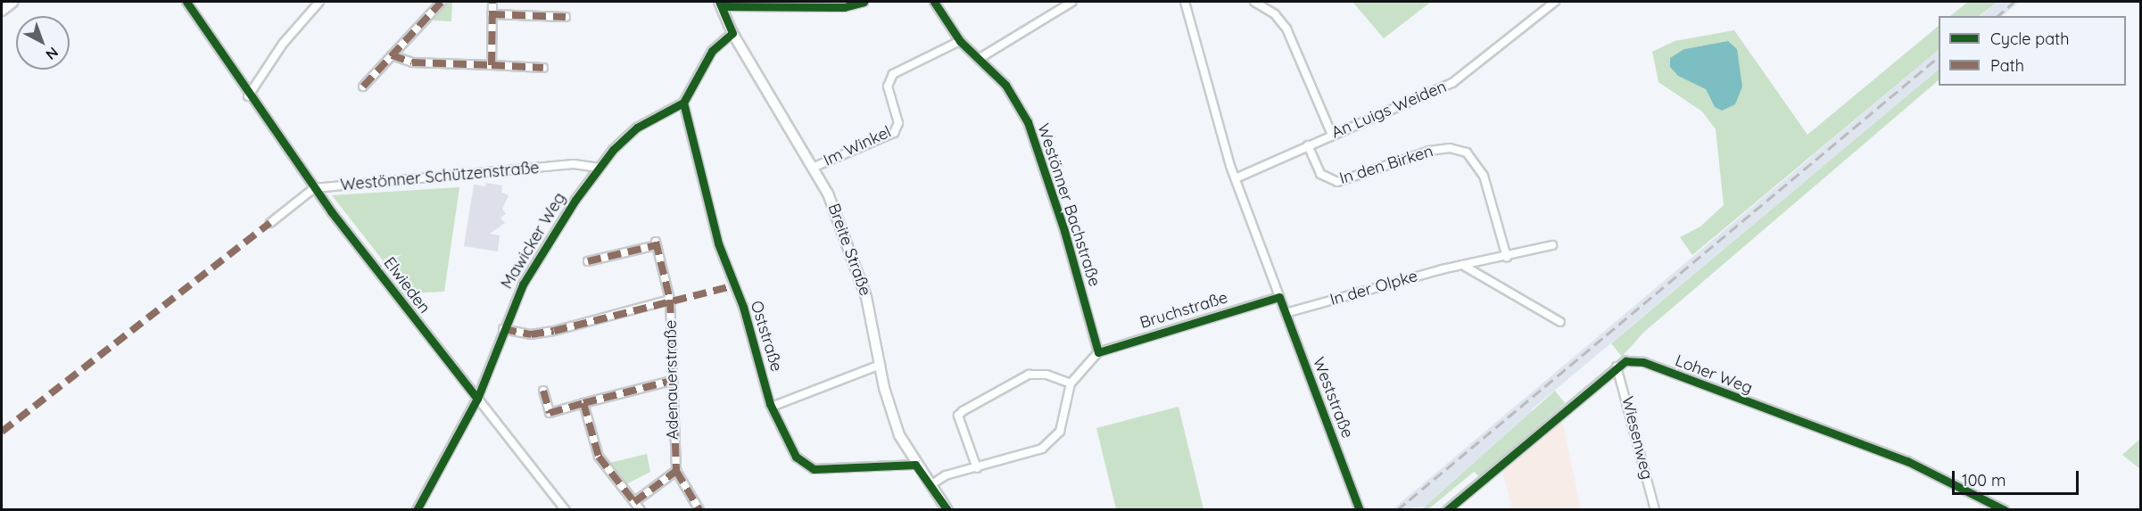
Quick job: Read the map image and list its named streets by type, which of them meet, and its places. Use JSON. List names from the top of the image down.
{
  "streets": {
    "street": [
      "An Luigs Weiden",
      "Im Winkel",
      "In den Birken",
      "Westönner Schützenstraße",
      "Westönner Bachstraße",
      "Mawicker Weg",
      "Breite Straße",
      "Elwieden",
      "In der Olpke",
      "Bruchstraße",
      "Oststraße",
      "Loher Weg",
      "Adenauerstraße",
      "Weststraße",
      "Wiesenweg"
    ]
  },
  "crossings": [
    ["An Luigs Weiden", "In den Birken"],
    ["An Luigs Weiden", "Weststraße"],
    ["Im Winkel", "Westönner Bachstraße"],
    ["Im Winkel", "Breite Straße"],
    ["In den Birken", "In der Olpke"],
    ["Westönner Schützenstraße", "Mawicker Weg"],
    ["Westönner Schützenstraße", "Elwieden"],
    ["Westönner Bachstraße", "Bruchstraße"],
    ["Mawicker Weg", "Elwieden"],
    ["Mawicker Weg", "Oststraße"],
    ["Breite Straße", "Oststraße"],
    ["In der Olpke", "Weststraße"],
    ["Bruchstraße", "Weststraße"],
    ["Loher Weg", "Wiesenweg"]
  ],
  "legend": ["Cycle path", "Path"],
  "scale_bar": "100 m",
  "north": "bottom right"
}
